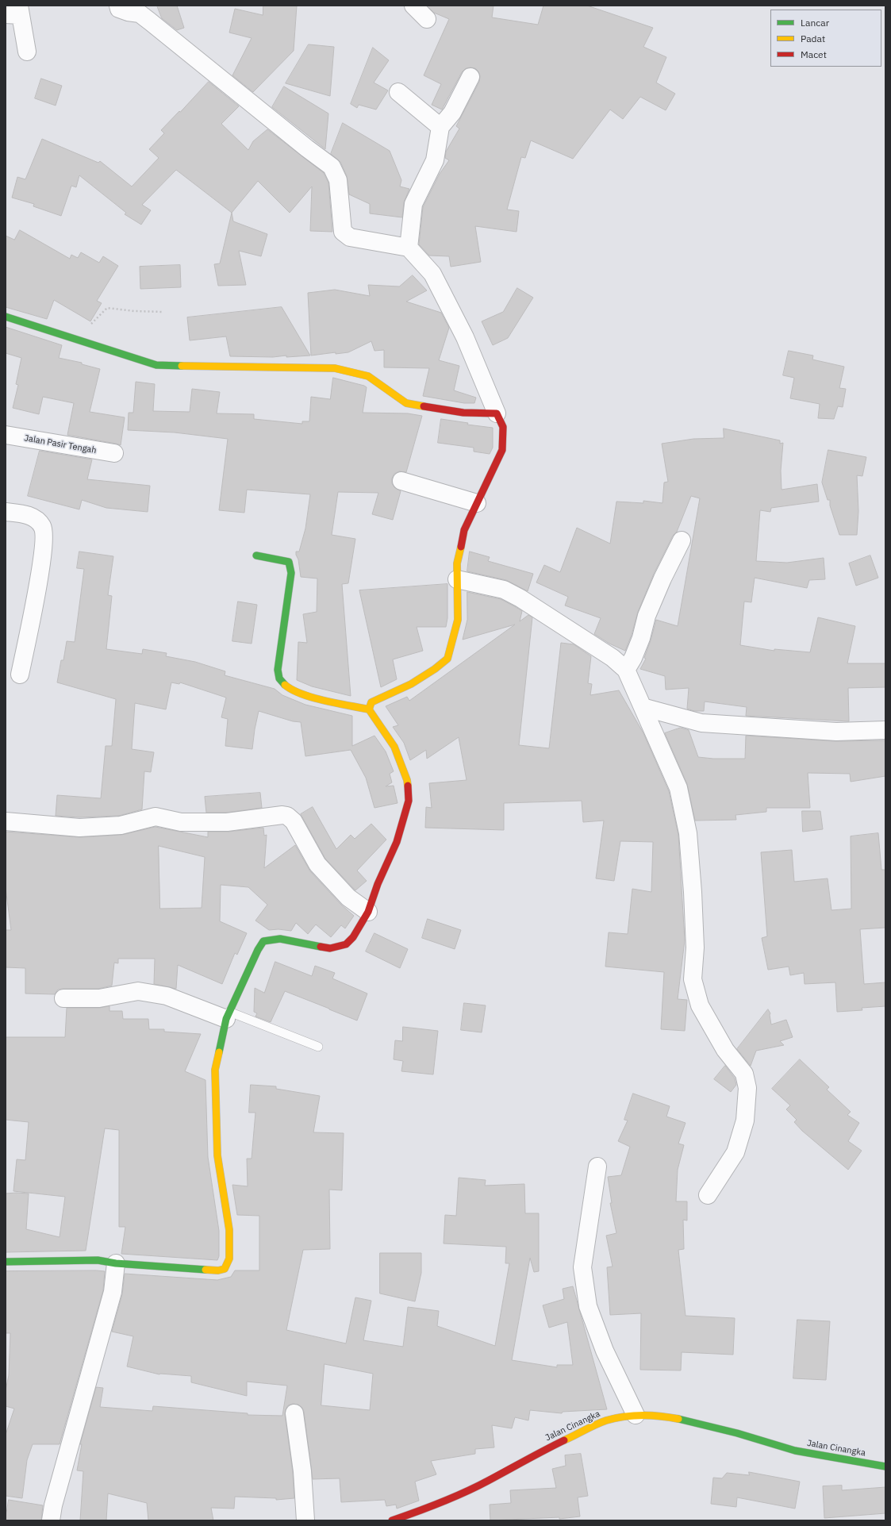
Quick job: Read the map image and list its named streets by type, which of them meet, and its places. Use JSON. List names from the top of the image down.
{
  "streets": {
    "street": ["Jalan Pasir Tengah", "Jalan Cinangka"]
  },
  "legend": ["Lancar", "Padat", "Macet"]
}
